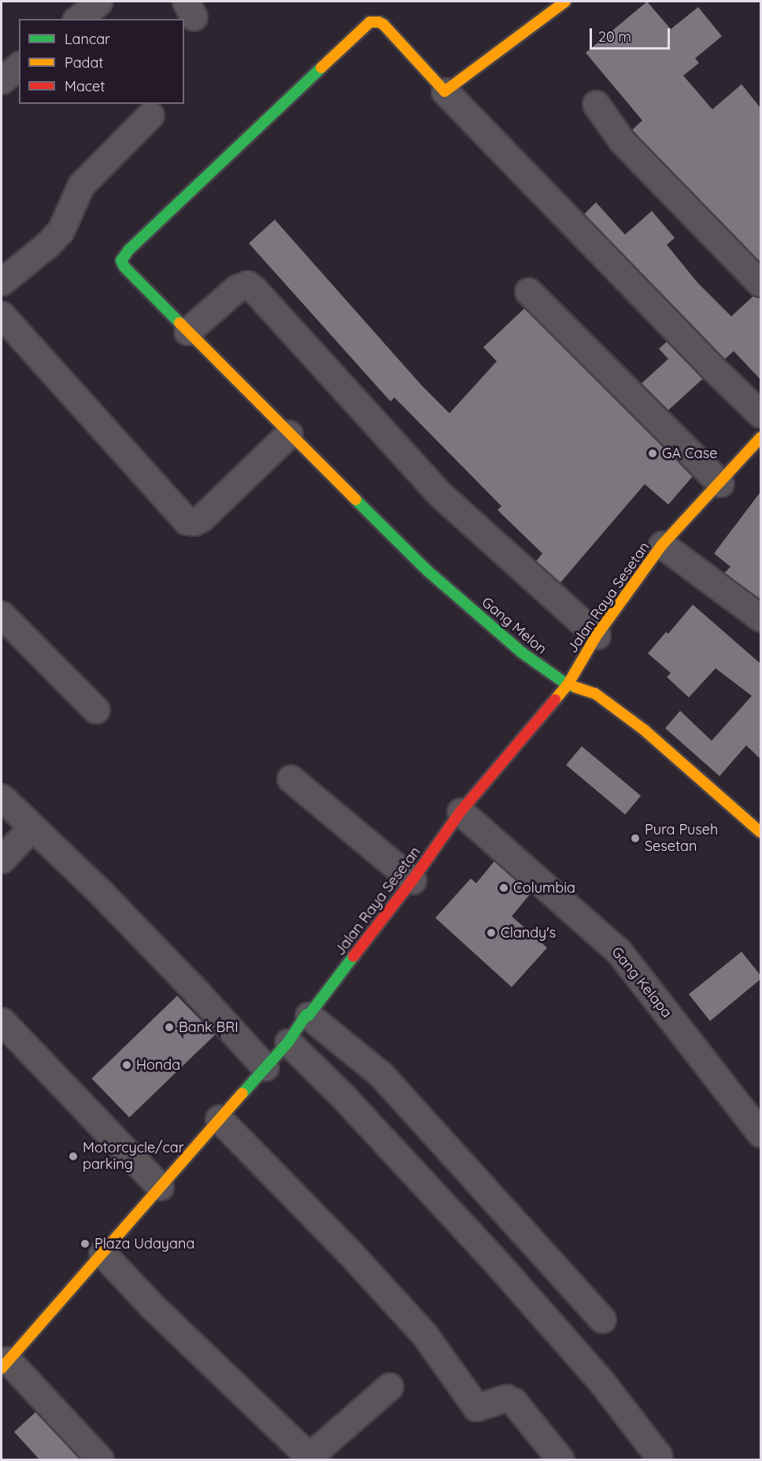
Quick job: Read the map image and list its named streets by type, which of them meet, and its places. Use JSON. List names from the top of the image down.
{
  "streets": {
    "street": ["Jalan Raya Sesetan", "Gang Melon", "Gang Kelapa"]
  },
  "crossings": [
    ["Jalan Raya Sesetan", "Gang Melon"],
    ["Jalan Raya Sesetan", "Gang Kelapa"]
  ],
  "places": [
    "GA Case",
    "Pura Puseh Sesetan",
    "Columbia",
    "Clandy's",
    "Bank BRI",
    "Honda",
    "Motorcycle/car parking",
    "Plaza Udayana"
  ],
  "legend": ["Lancar", "Padat", "Macet"],
  "scale_bar": "20 m"
}
